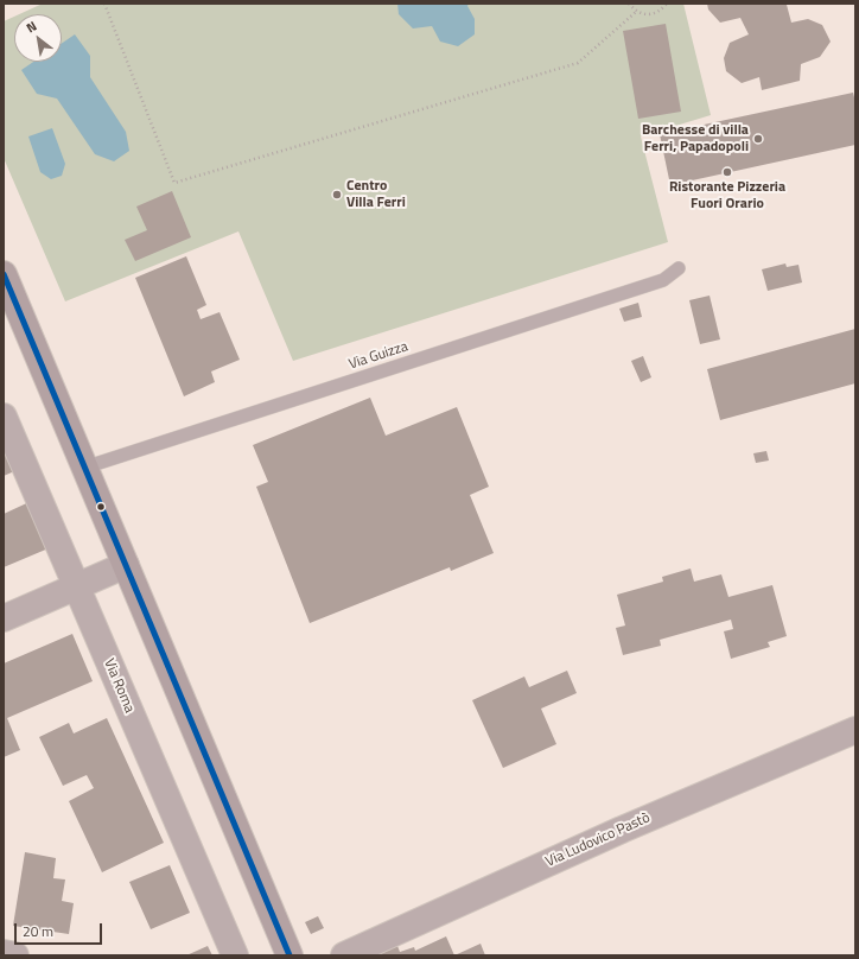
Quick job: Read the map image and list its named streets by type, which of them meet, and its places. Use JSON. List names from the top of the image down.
{
  "streets": {
    "street": ["Via Roma", "Via Ludovico Pastò"],
    "lane": ["Via Guizza"]
  },
  "places": ["Barchesse di villa Ferri, Papadopoli", "Ristorante Pizzeria Fuori Orario", "Centro Villa Ferri"],
  "scale_bar": "20 m",
  "north": "top left"
}
